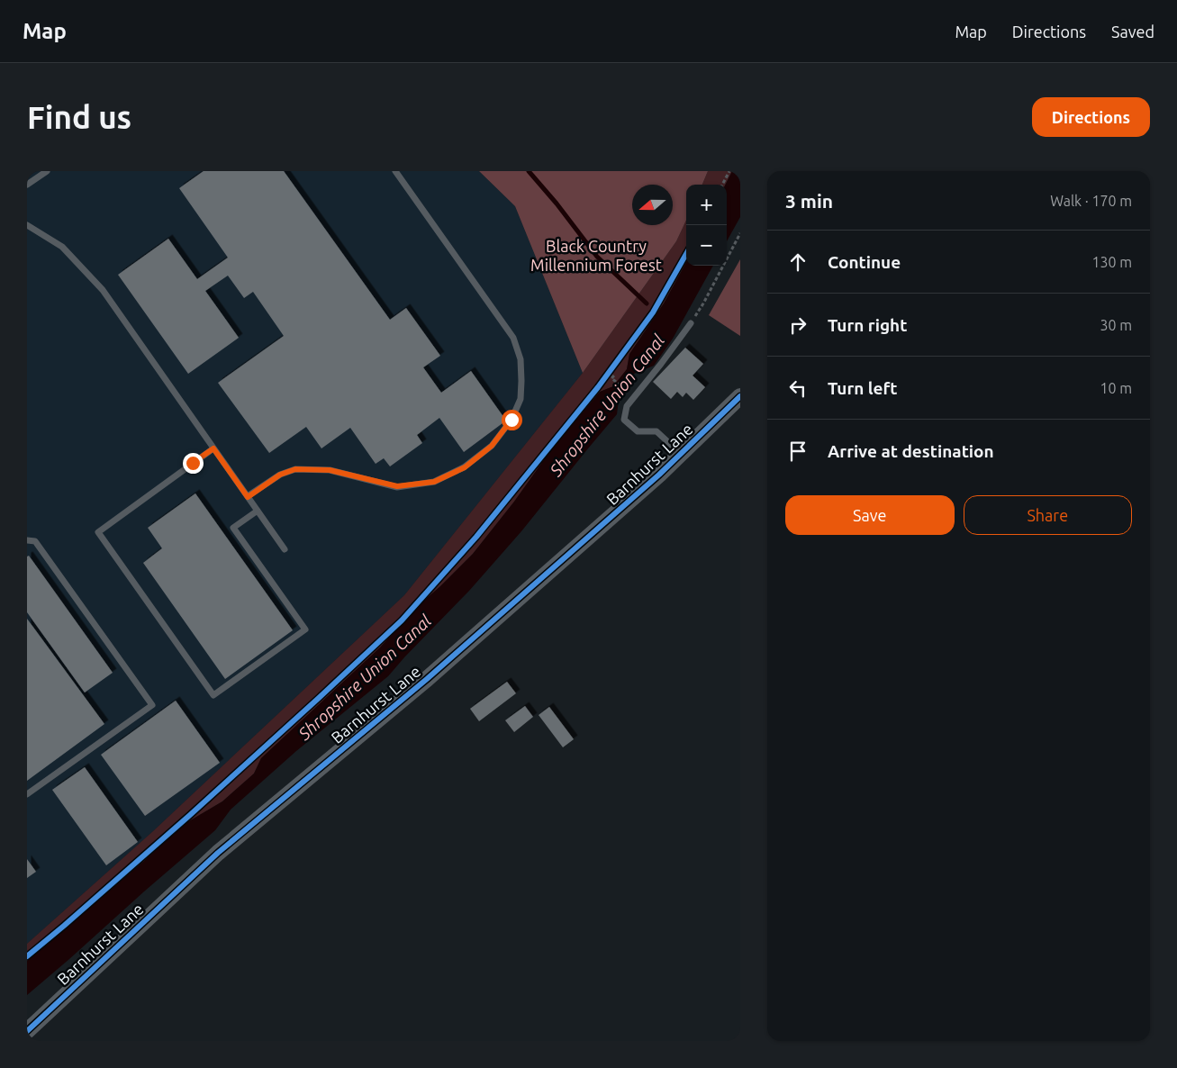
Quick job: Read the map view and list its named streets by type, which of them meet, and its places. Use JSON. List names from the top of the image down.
{
  "streets": {
    "street": ["Barnhurst Lane"]
  },
  "water": ["Shropshire Union Canal"],
  "parks": ["Black Country Millennium Forest"],
  "north": "left",
  "page": {
    "header": "Map",
    "nav": ["Map", "Directions", "Saved"],
    "buttons": [
      "Directions",
      ["Save", "Share"]
    ],
    "title": "Find us",
    "heading": ["3 min", "Walk · 170 m"],
    "map_buttons": ["+", "−"],
    "list": [
      ["Continue", "130 m"],
      ["Turn right", "30 m"],
      ["Turn left", "10 m"],
      "Arrive at destination"
    ]
  }
}
